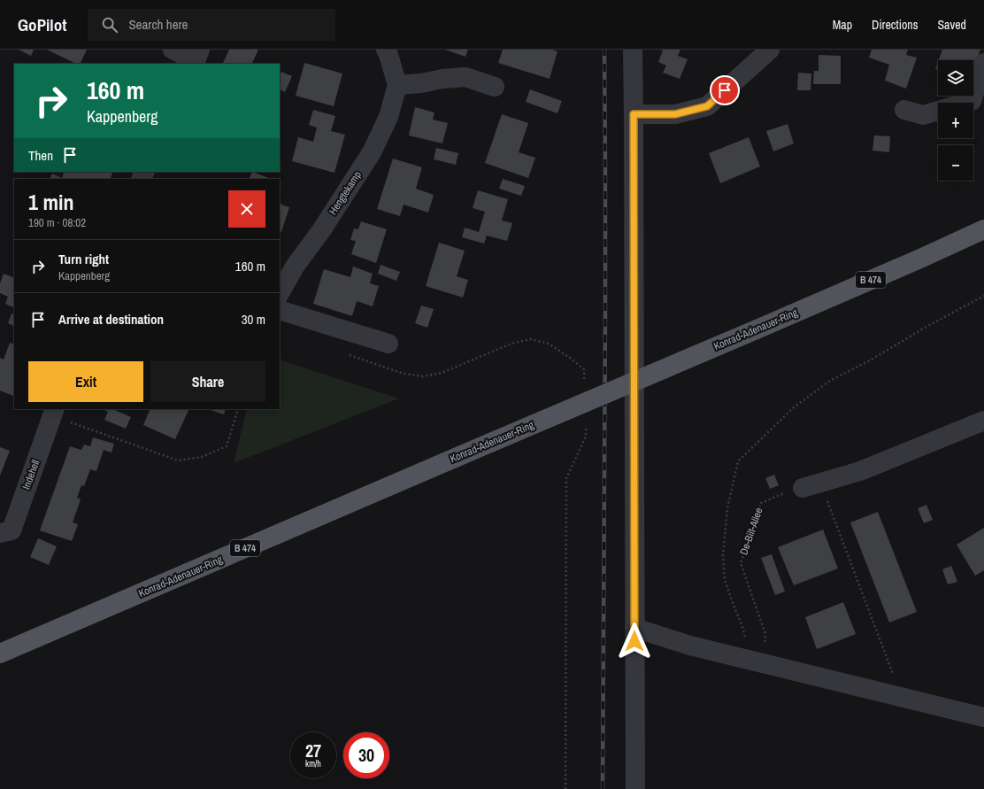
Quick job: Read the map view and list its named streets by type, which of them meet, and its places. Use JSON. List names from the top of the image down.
{
  "streets": {
    "main road": ["B 474", "Konrad-Adenauer-Ring"],
    "street": ["Hengtekamp", "Indehell"],
    "path": ["De-Bilt-Allee"]
  },
  "page": {
    "header": "GoPilot",
    "search": "Search here",
    "nav": ["Map", "Directions", "Saved"],
    "map_buttons": ["+", "−"],
    "turn": ["160 m", "Kappenberg"],
    "then": "Then",
    "heading": ["1 min", "190 m · 08:02"],
    "list": [
      {
        "name": "Turn right",
        "note": "Kappenberg",
        "value": "160 m"
      },
      {
        "name": "Arrive at destination",
        "value": "30 m"
      }
    ],
    "buttons": ["Exit", "Share"],
    "speed": "27 km/h",
    "limit": "30"
  }
}
